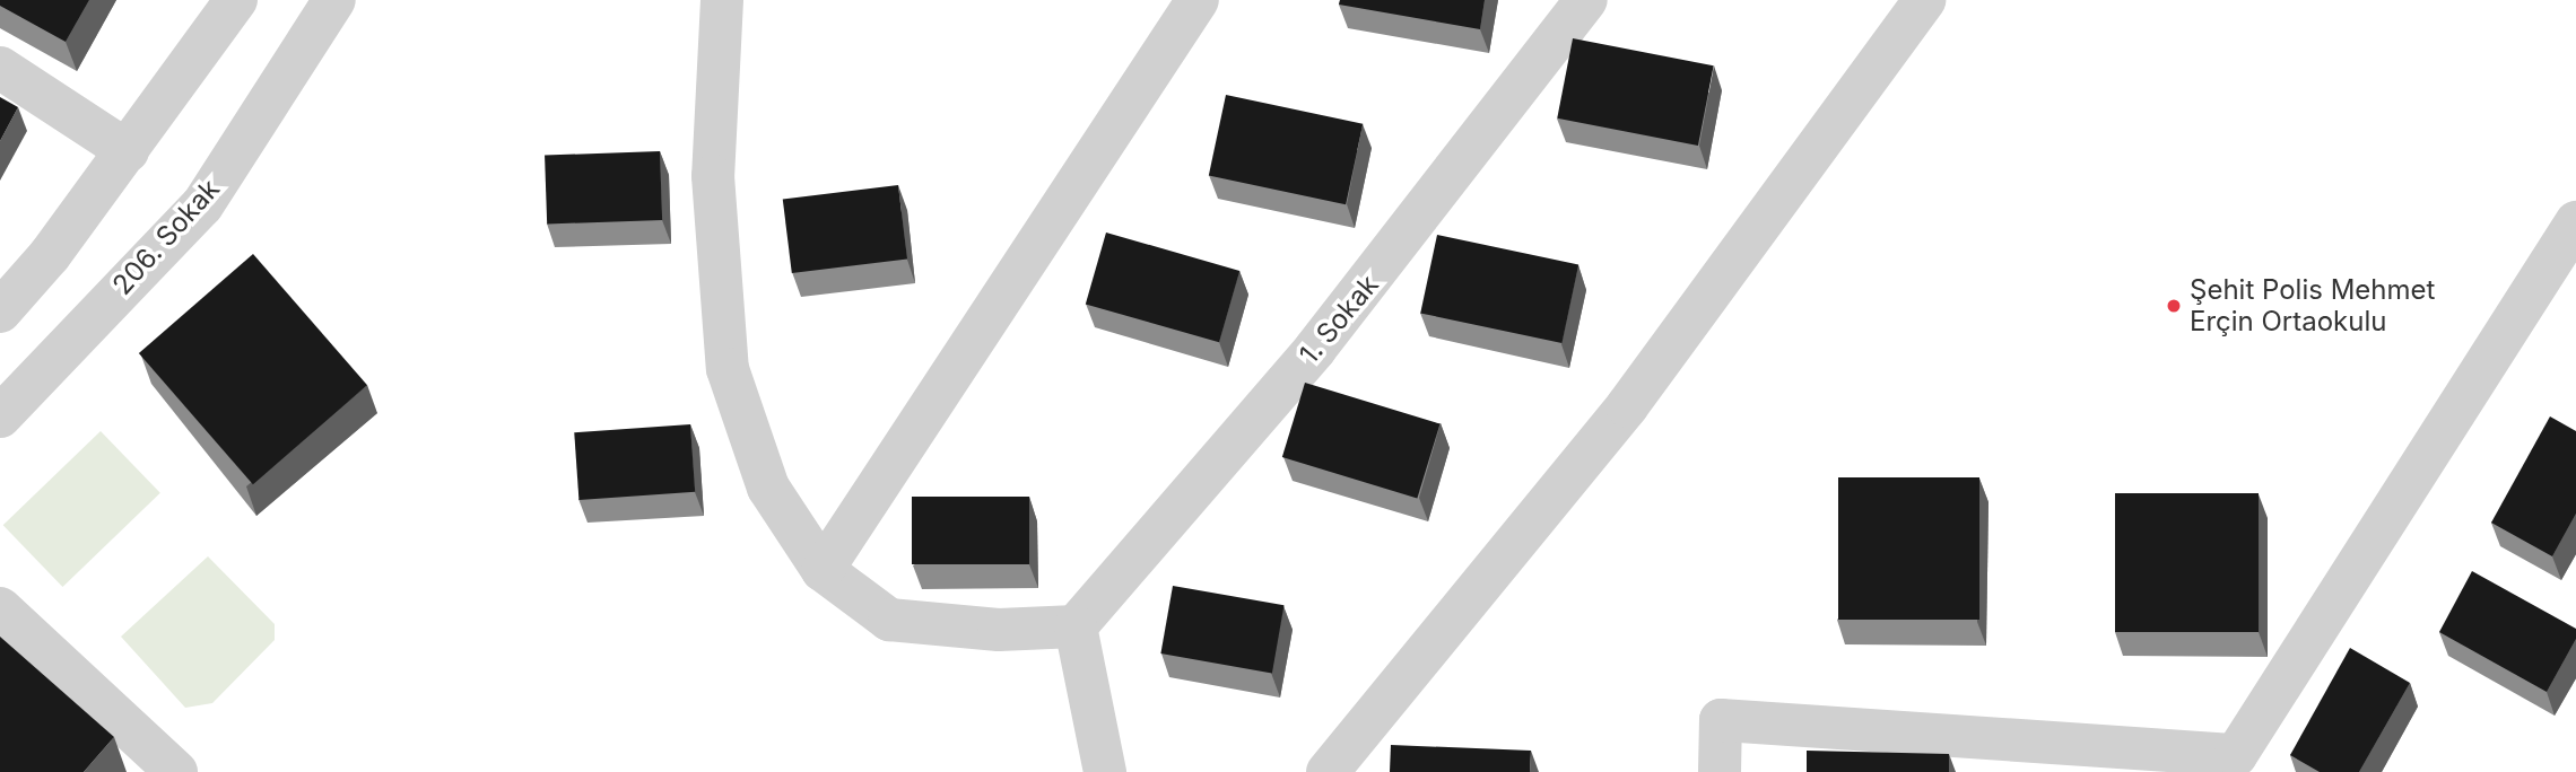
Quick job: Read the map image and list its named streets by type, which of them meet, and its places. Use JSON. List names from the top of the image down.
{
  "streets": {
    "street": ["206. Sokak", "1. Sokak"]
  },
  "places": ["Şehit Polis Mehmet Erçin Ortaokulu"]
}
